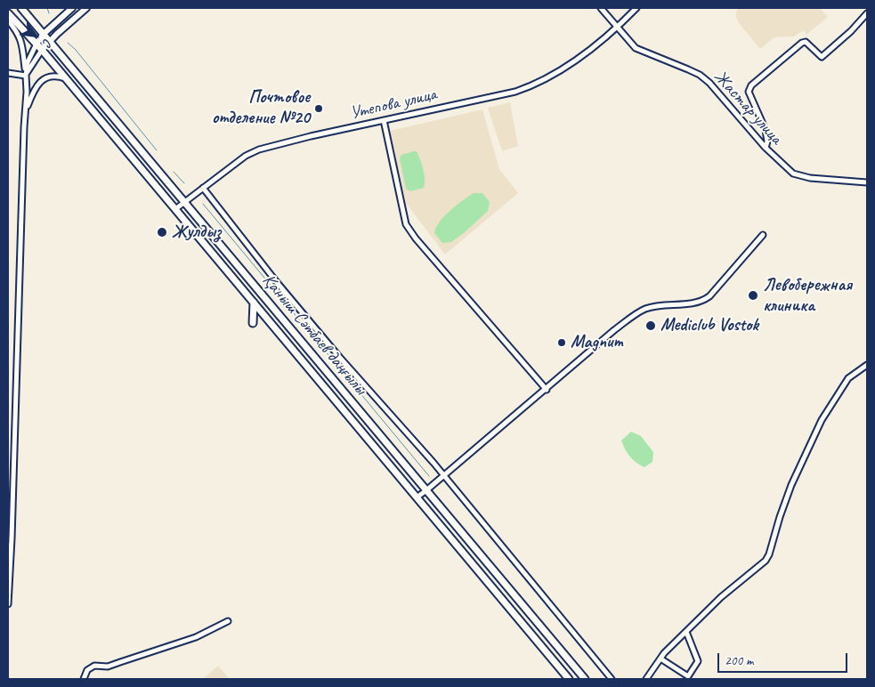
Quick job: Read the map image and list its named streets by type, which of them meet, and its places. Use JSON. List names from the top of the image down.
{
  "streets": {
    "main road": ["Қаныш Сәтбаев даңғылы"],
    "street": ["Утепова улица", "Жастар улица"]
  },
  "crossings": [
    ["Утепова улица", "Жастар улица"],
    ["Утепова улица", "Қаныш Сәтбаев даңғылы"]
  ],
  "places": [
    "Почтовое отделение №20",
    "Жулдыз",
    "Левобережная клиника",
    "Mediclub Vostok",
    "Magnum"
  ],
  "scale_bar": "200 m",
  "north": "bottom right"
}
